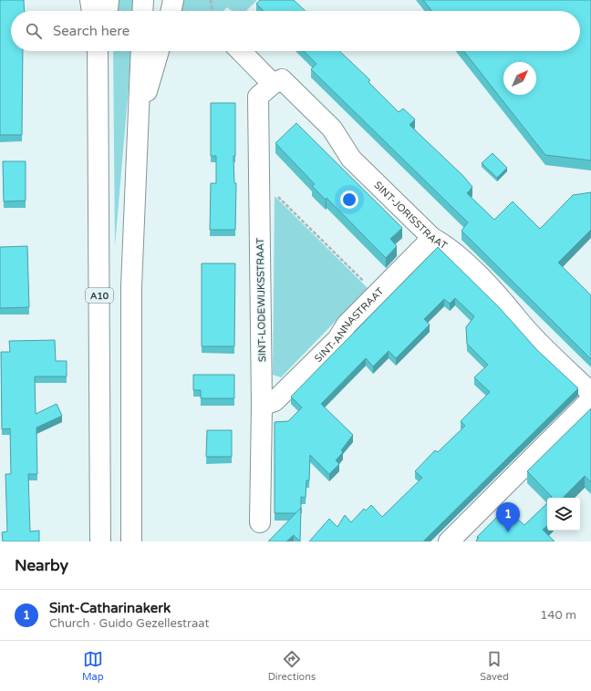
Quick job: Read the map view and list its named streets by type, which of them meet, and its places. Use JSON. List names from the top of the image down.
{
  "streets": {
    "main road": [
      "SINT-JORISSTRAAT",
      "A10",
      "SINT-LODEWIJKSSTRAAT",
      "SINT-ANNASTRAAT"
    ]
  },
  "crossings": [
    ["SINT-JORISSTRAAT", "SINT-LODEWIJKSSTRAAT"],
    ["SINT-JORISSTRAAT", "SINT-ANNASTRAAT"],
    ["SINT-LODEWIJKSSTRAAT", "SINT-ANNASTRAAT"]
  ],
  "north": "top right",
  "page": {
    "search": "Search here",
    "pins": "1",
    "heading": "Nearby",
    "list": [
      {
        "mark": "1",
        "name": "Sint-Catharinakerk",
        "note": "Church · Guido Gezellestraat",
        "value": "140 m"
      }
    ],
    "nav": ["Map", "Directions", "Saved"]
  }
}
